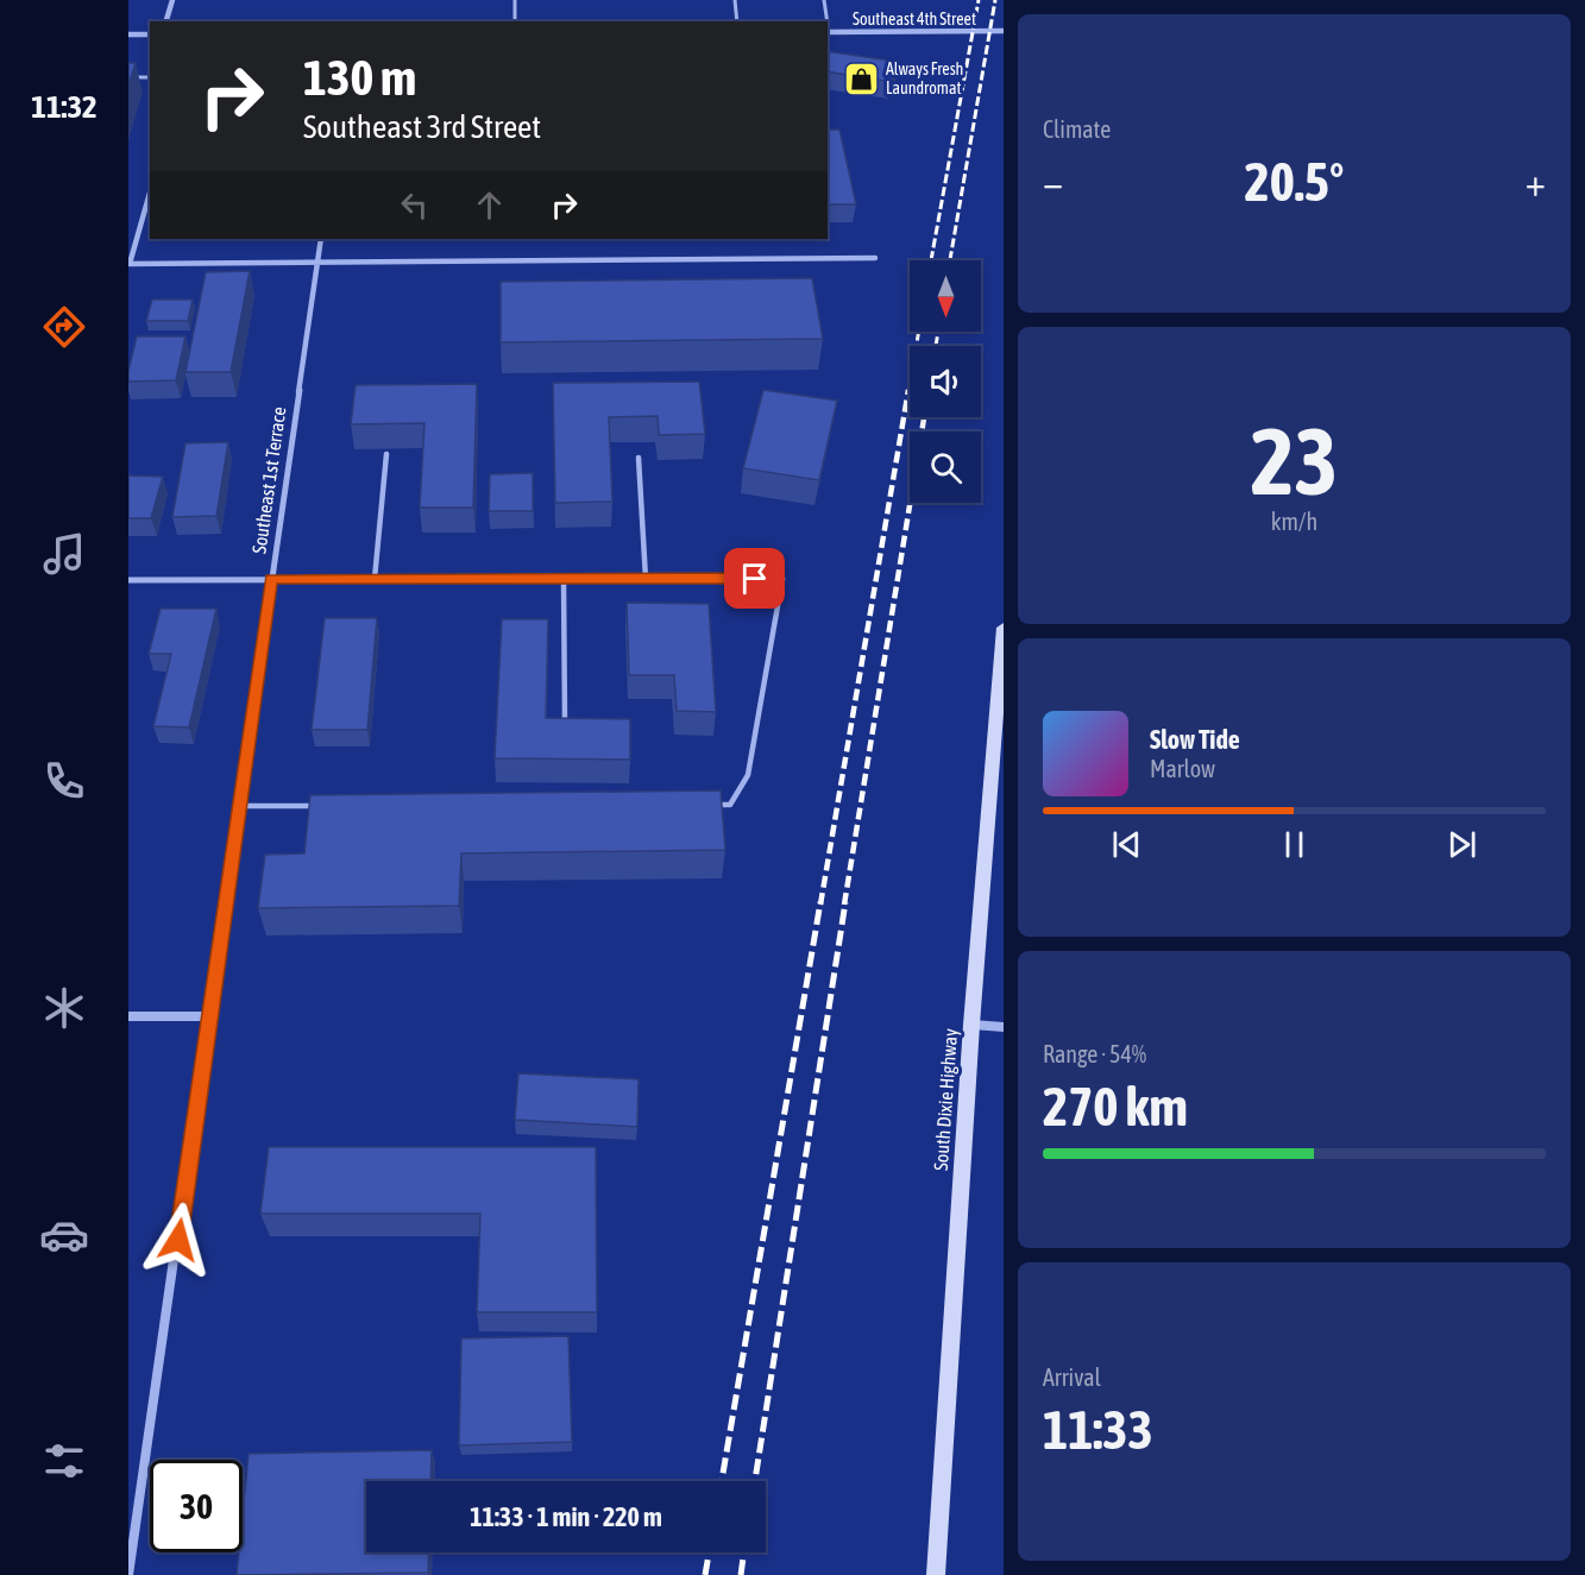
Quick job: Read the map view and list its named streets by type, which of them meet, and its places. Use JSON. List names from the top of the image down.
{
  "streets": {
    "main road": ["South Dixie Highway"],
    "street": ["Southeast 4th Street", "Southeast 1st Terrace"]
  },
  "places": {
    "shop": ["Always Fresh Laundromat"]
  },
  "north": "bottom",
  "page": {
    "tabs": "11:32",
    "tile": [
      "Climate",
      ["23", "km/h"],
      ["Range · 54%", "270 km"],
      ["Arrival", "11:33"]
    ],
    "turn": ["130 m", "Southeast 3rd Street"],
    "heat": ["−", "20.5°", "+"],
    "song": ["Slow Tide", "Marlow"],
    "limit": "30",
    "trip": "11:33 · 1 min · 220 m"
  }
}
